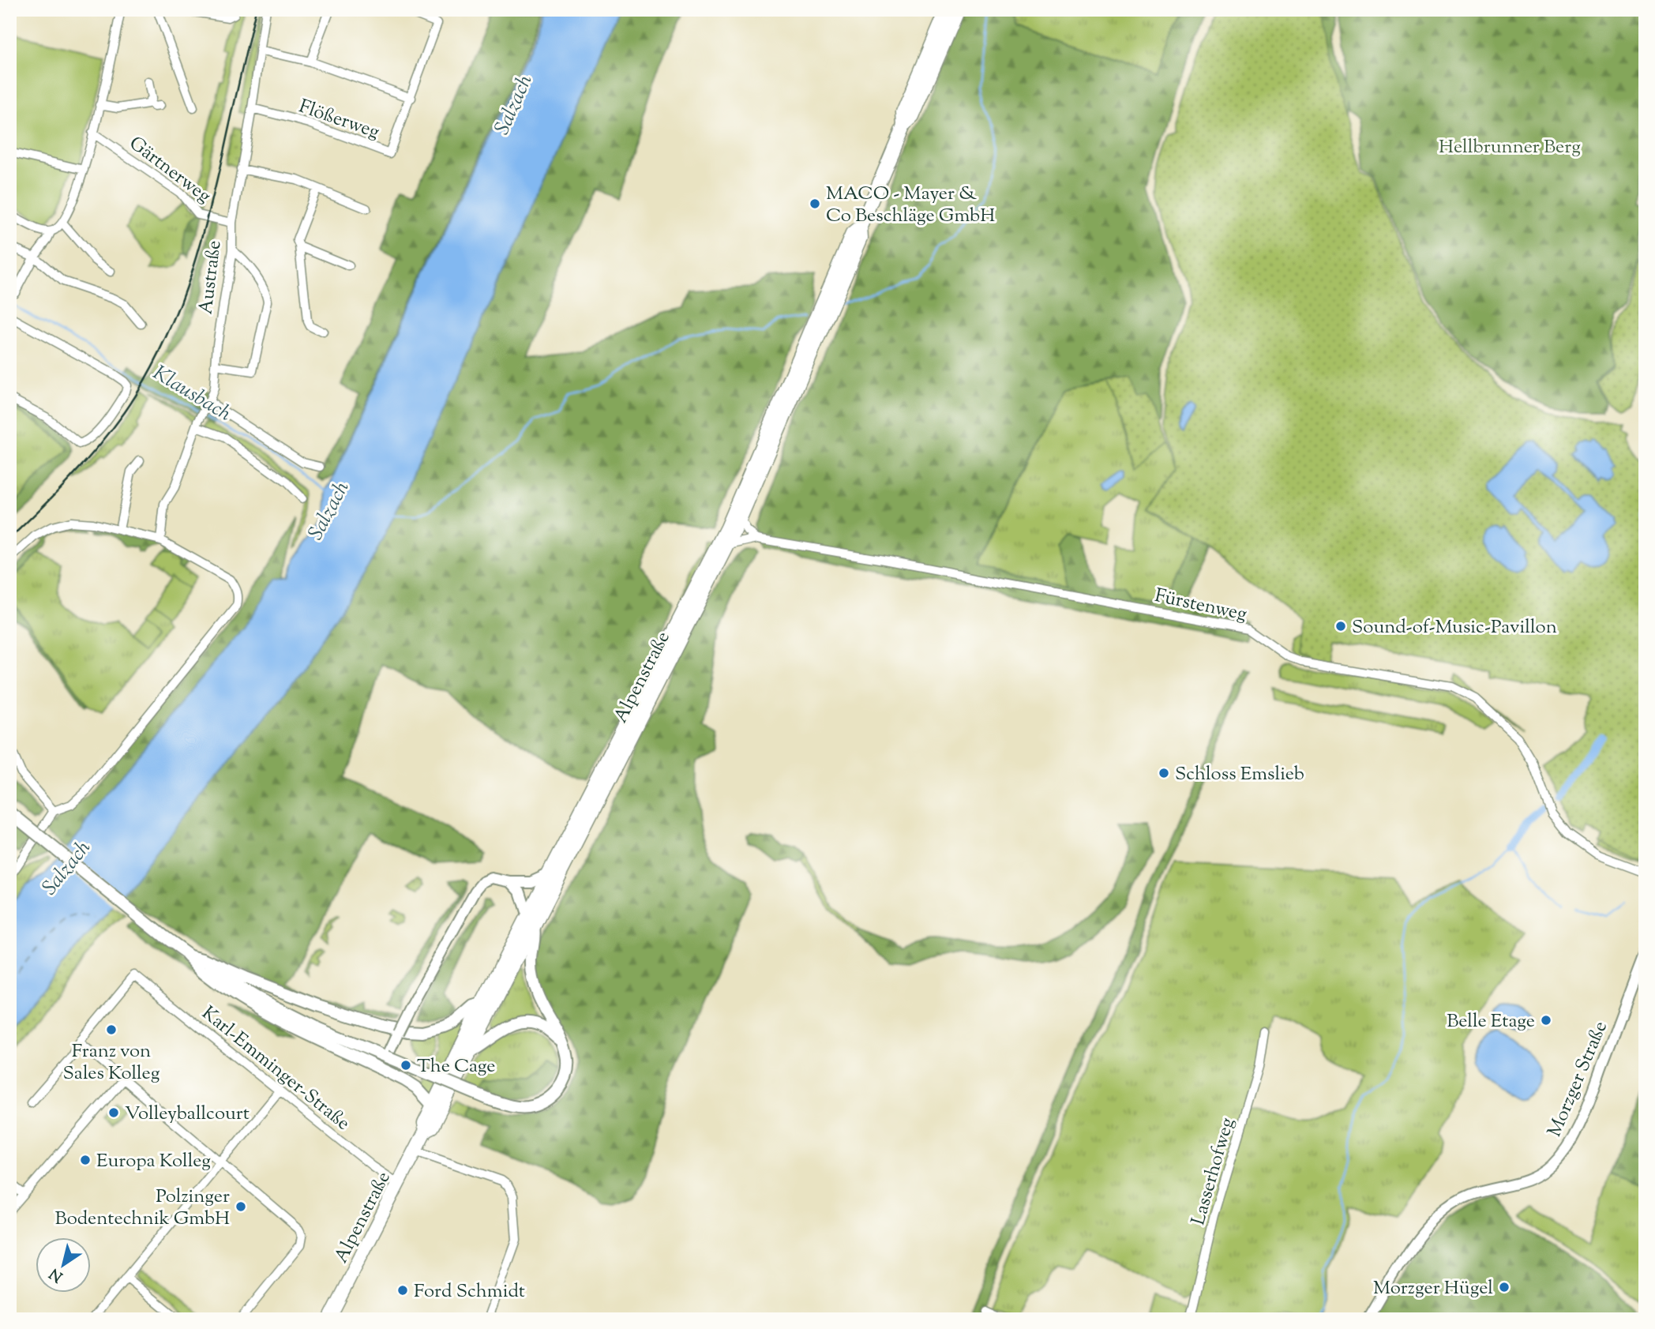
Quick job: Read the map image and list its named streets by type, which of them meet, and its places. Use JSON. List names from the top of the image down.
{
  "streets": {
    "main road": ["Alpenstraße"],
    "street": [
      "Flößerweg",
      "Gärtnerweg",
      "Austraße",
      "Fürstenweg",
      "Karl-Emminger-Straße",
      "Morzger Straße",
      "Lasserhofweg"
    ]
  },
  "crossings": [
    ["Flößerweg", "Austraße"],
    ["Gärtnerweg", "Austraße"],
    ["Fürstenweg", "Alpenstraße"],
    ["Alpenstraße", "Karl-Emminger-Straße"]
  ],
  "water": ["Salzach", "Klausbach"],
  "parks": ["Hellbrunner Berg"],
  "places": [
    "MACO - Mayer & Co Beschläge GmbH",
    "Sound-of-Music-Pavillon",
    "Schloss Emslieb",
    "Belle Etage",
    "Franz von Sales Kolleg",
    "The Cage",
    "Volleyballcourt",
    "Europa Kolleg",
    "Polzinger Bodentechnik GmbH",
    "Morzger Hügel",
    "Ford Schmidt"
  ],
  "north": "bottom left"
}
